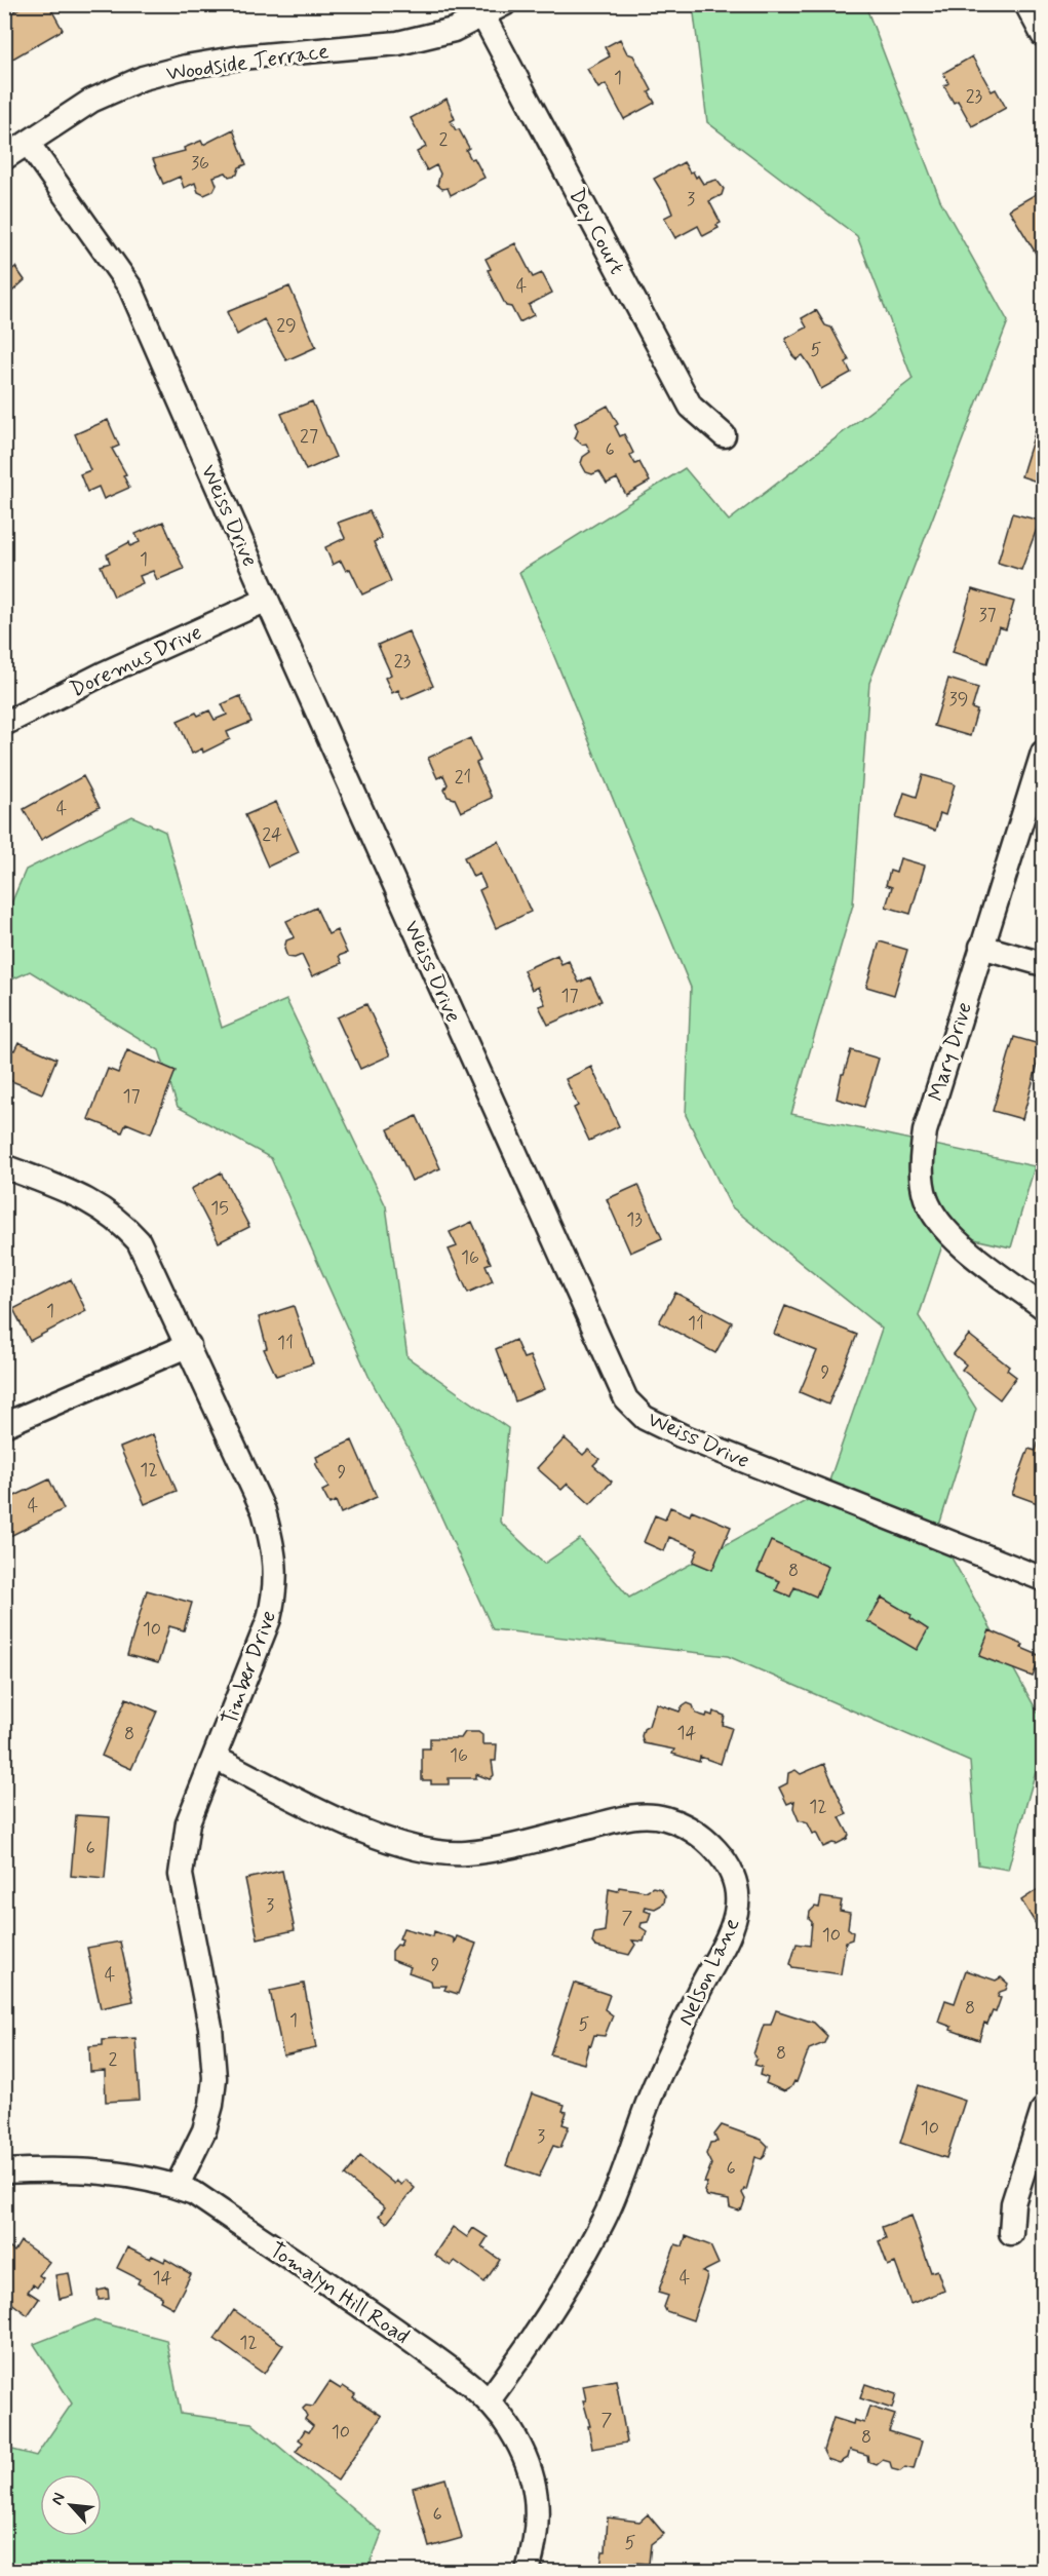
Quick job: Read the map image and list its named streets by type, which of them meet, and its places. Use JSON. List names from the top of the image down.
{
  "streets": {
    "street": [
      "Woodside Terrace",
      "Dey Court",
      "Weiss Drive",
      "Doremus Drive",
      "Mary Drive",
      "Timber Drive",
      "Nelson Lane",
      "Tomalyn Hill Road"
    ]
  },
  "crossings": [
    ["Woodside Terrace", "Dey Court"],
    ["Woodside Terrace", "Weiss Drive"],
    ["Weiss Drive", "Doremus Drive"],
    ["Timber Drive", "Nelson Lane"],
    ["Timber Drive", "Tomalyn Hill Road"],
    ["Nelson Lane", "Tomalyn Hill Road"]
  ],
  "house_numbers": [
    "1",
    "23",
    "2",
    "36",
    "3",
    "4",
    "29",
    "5",
    "27",
    "6",
    "1",
    "37",
    "23",
    "39",
    "21",
    "4",
    "24",
    "17",
    "17",
    "15",
    "13",
    "16",
    "1",
    "11",
    "11",
    "9",
    "12",
    "9",
    "4",
    "8",
    "10",
    "14",
    "8",
    "16",
    "12",
    "6",
    "3",
    "7",
    "10",
    "9",
    "4",
    "8",
    "1",
    "5",
    "8",
    "2",
    "10",
    "3",
    "6",
    "14",
    "4",
    "12",
    "7",
    "10",
    "8",
    "6",
    "5"
  ],
  "north": "top left"
}
